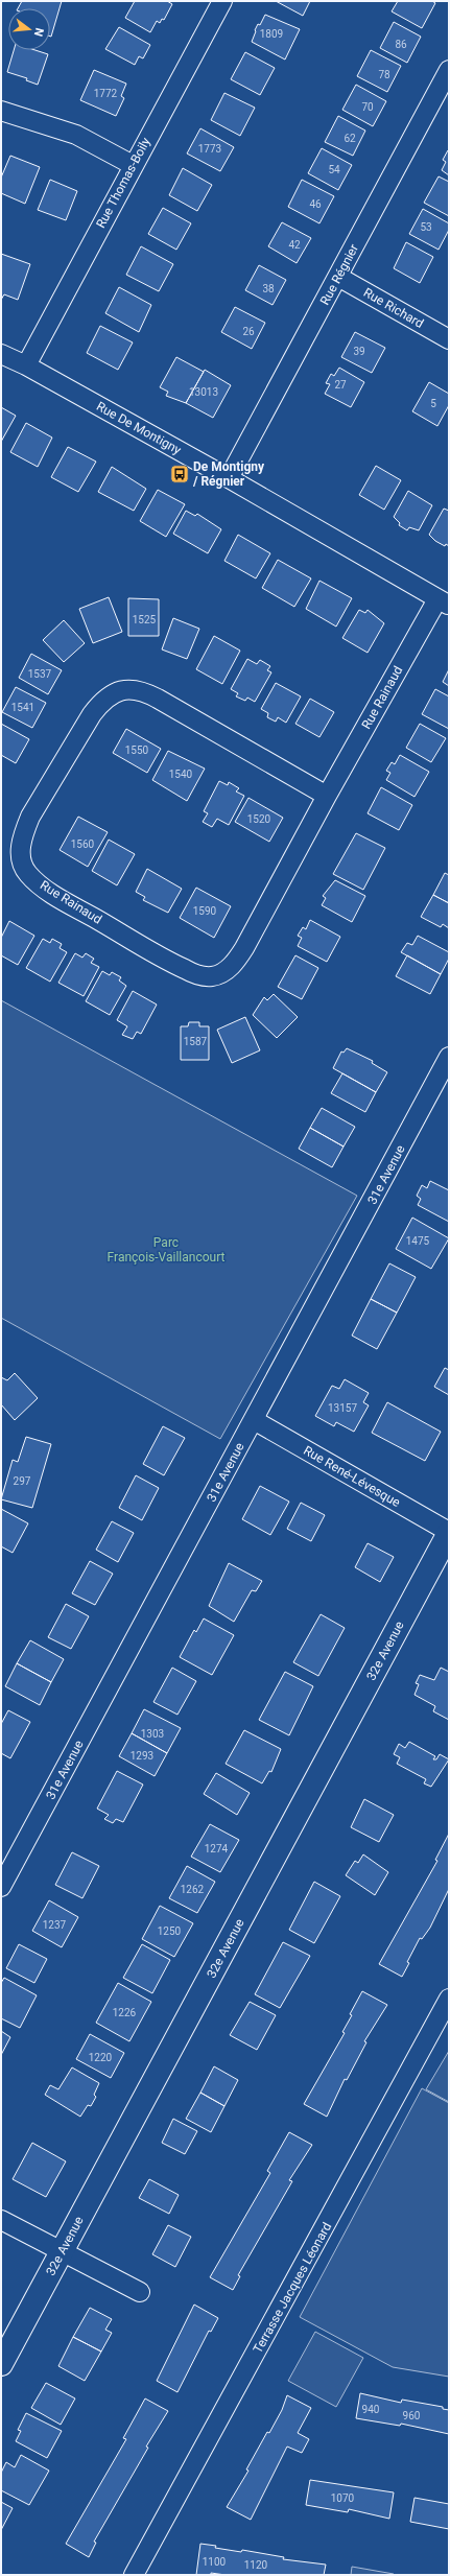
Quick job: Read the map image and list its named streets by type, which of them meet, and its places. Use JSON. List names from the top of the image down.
{
  "streets": {
    "street": [
      "Rue Thomas-Boily",
      "Rue Régnier",
      "Rue Richard",
      "Rue De Montigny",
      "Rue Rainaud",
      "31e Avenue",
      "Rue René-Lévesque",
      "32e Avenue",
      "Terrasse Jacques Léonard"
    ]
  },
  "crossings": [
    ["Rue Thomas-Boily", "Rue De Montigny"],
    ["Rue Régnier", "Rue Richard"],
    ["Rue Régnier", "Rue De Montigny"],
    ["Rue De Montigny", "Rue Rainaud"],
    ["31e Avenue", "Rue René-Lévesque"],
    ["Rue René-Lévesque", "32e Avenue"]
  ],
  "parks": ["Parc François-Vaillancourt"],
  "places": {
    "bus stop": ["De Montigny / Régnier"]
  },
  "house_numbers": [
    "1809",
    "86",
    "78",
    "1772",
    "70",
    "62",
    "1773",
    "54",
    "46",
    "53",
    "42",
    "38",
    "26",
    "39",
    "27",
    "13013",
    "5",
    "1525",
    "1537",
    "1541",
    "1550",
    "1540",
    "1520",
    "1560",
    "1590",
    "1587",
    "1475",
    "13157",
    "297",
    "1303",
    "1293",
    "1274",
    "1262",
    "1237",
    "1250",
    "1226",
    "1220",
    "940",
    "960",
    "1070",
    "1100",
    "1120"
  ],
  "north": "right"
}
